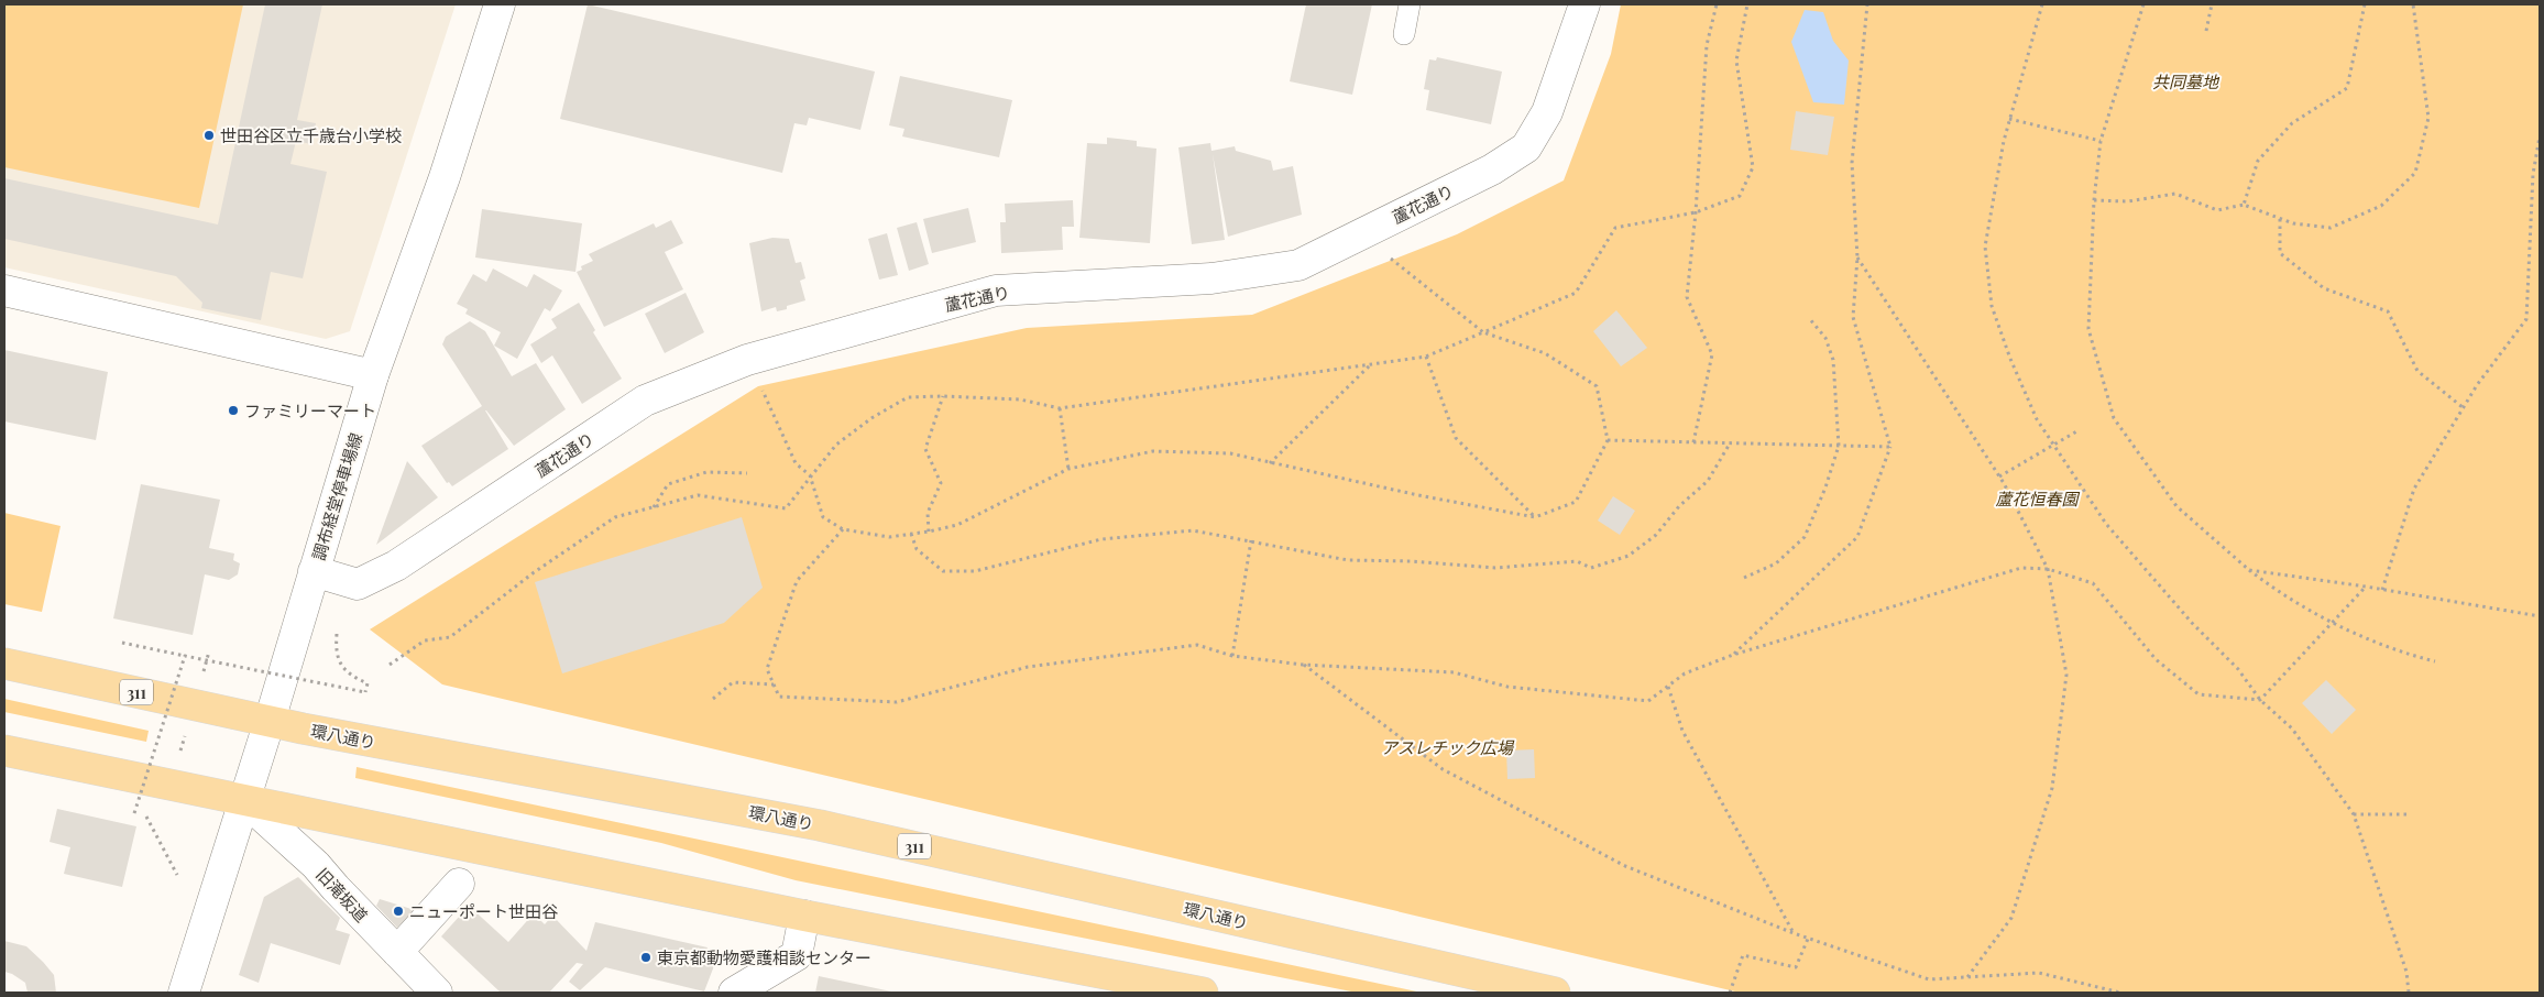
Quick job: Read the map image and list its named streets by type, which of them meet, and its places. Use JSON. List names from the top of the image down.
{
  "streets": {
    "main road": ["311", "環八通り"],
    "street": ["蘆花通り", "調布経堂停車場線", "旧滝坂道"]
  },
  "crossings": [
    ["蘆花通り", "調布経堂停車場線"],
    ["調布経堂停車場線", "環八通り"],
    ["調布経堂停車場線", "旧滝坂道"]
  ],
  "parks": ["共同墓地", "蘆花恒春園", "アスレチック広場"],
  "places": [
    "世田谷区立千歳台小学校",
    "ファミリーマート",
    "ニューポート世田谷",
    "東京都動物愛護相談センター"
  ]
}
